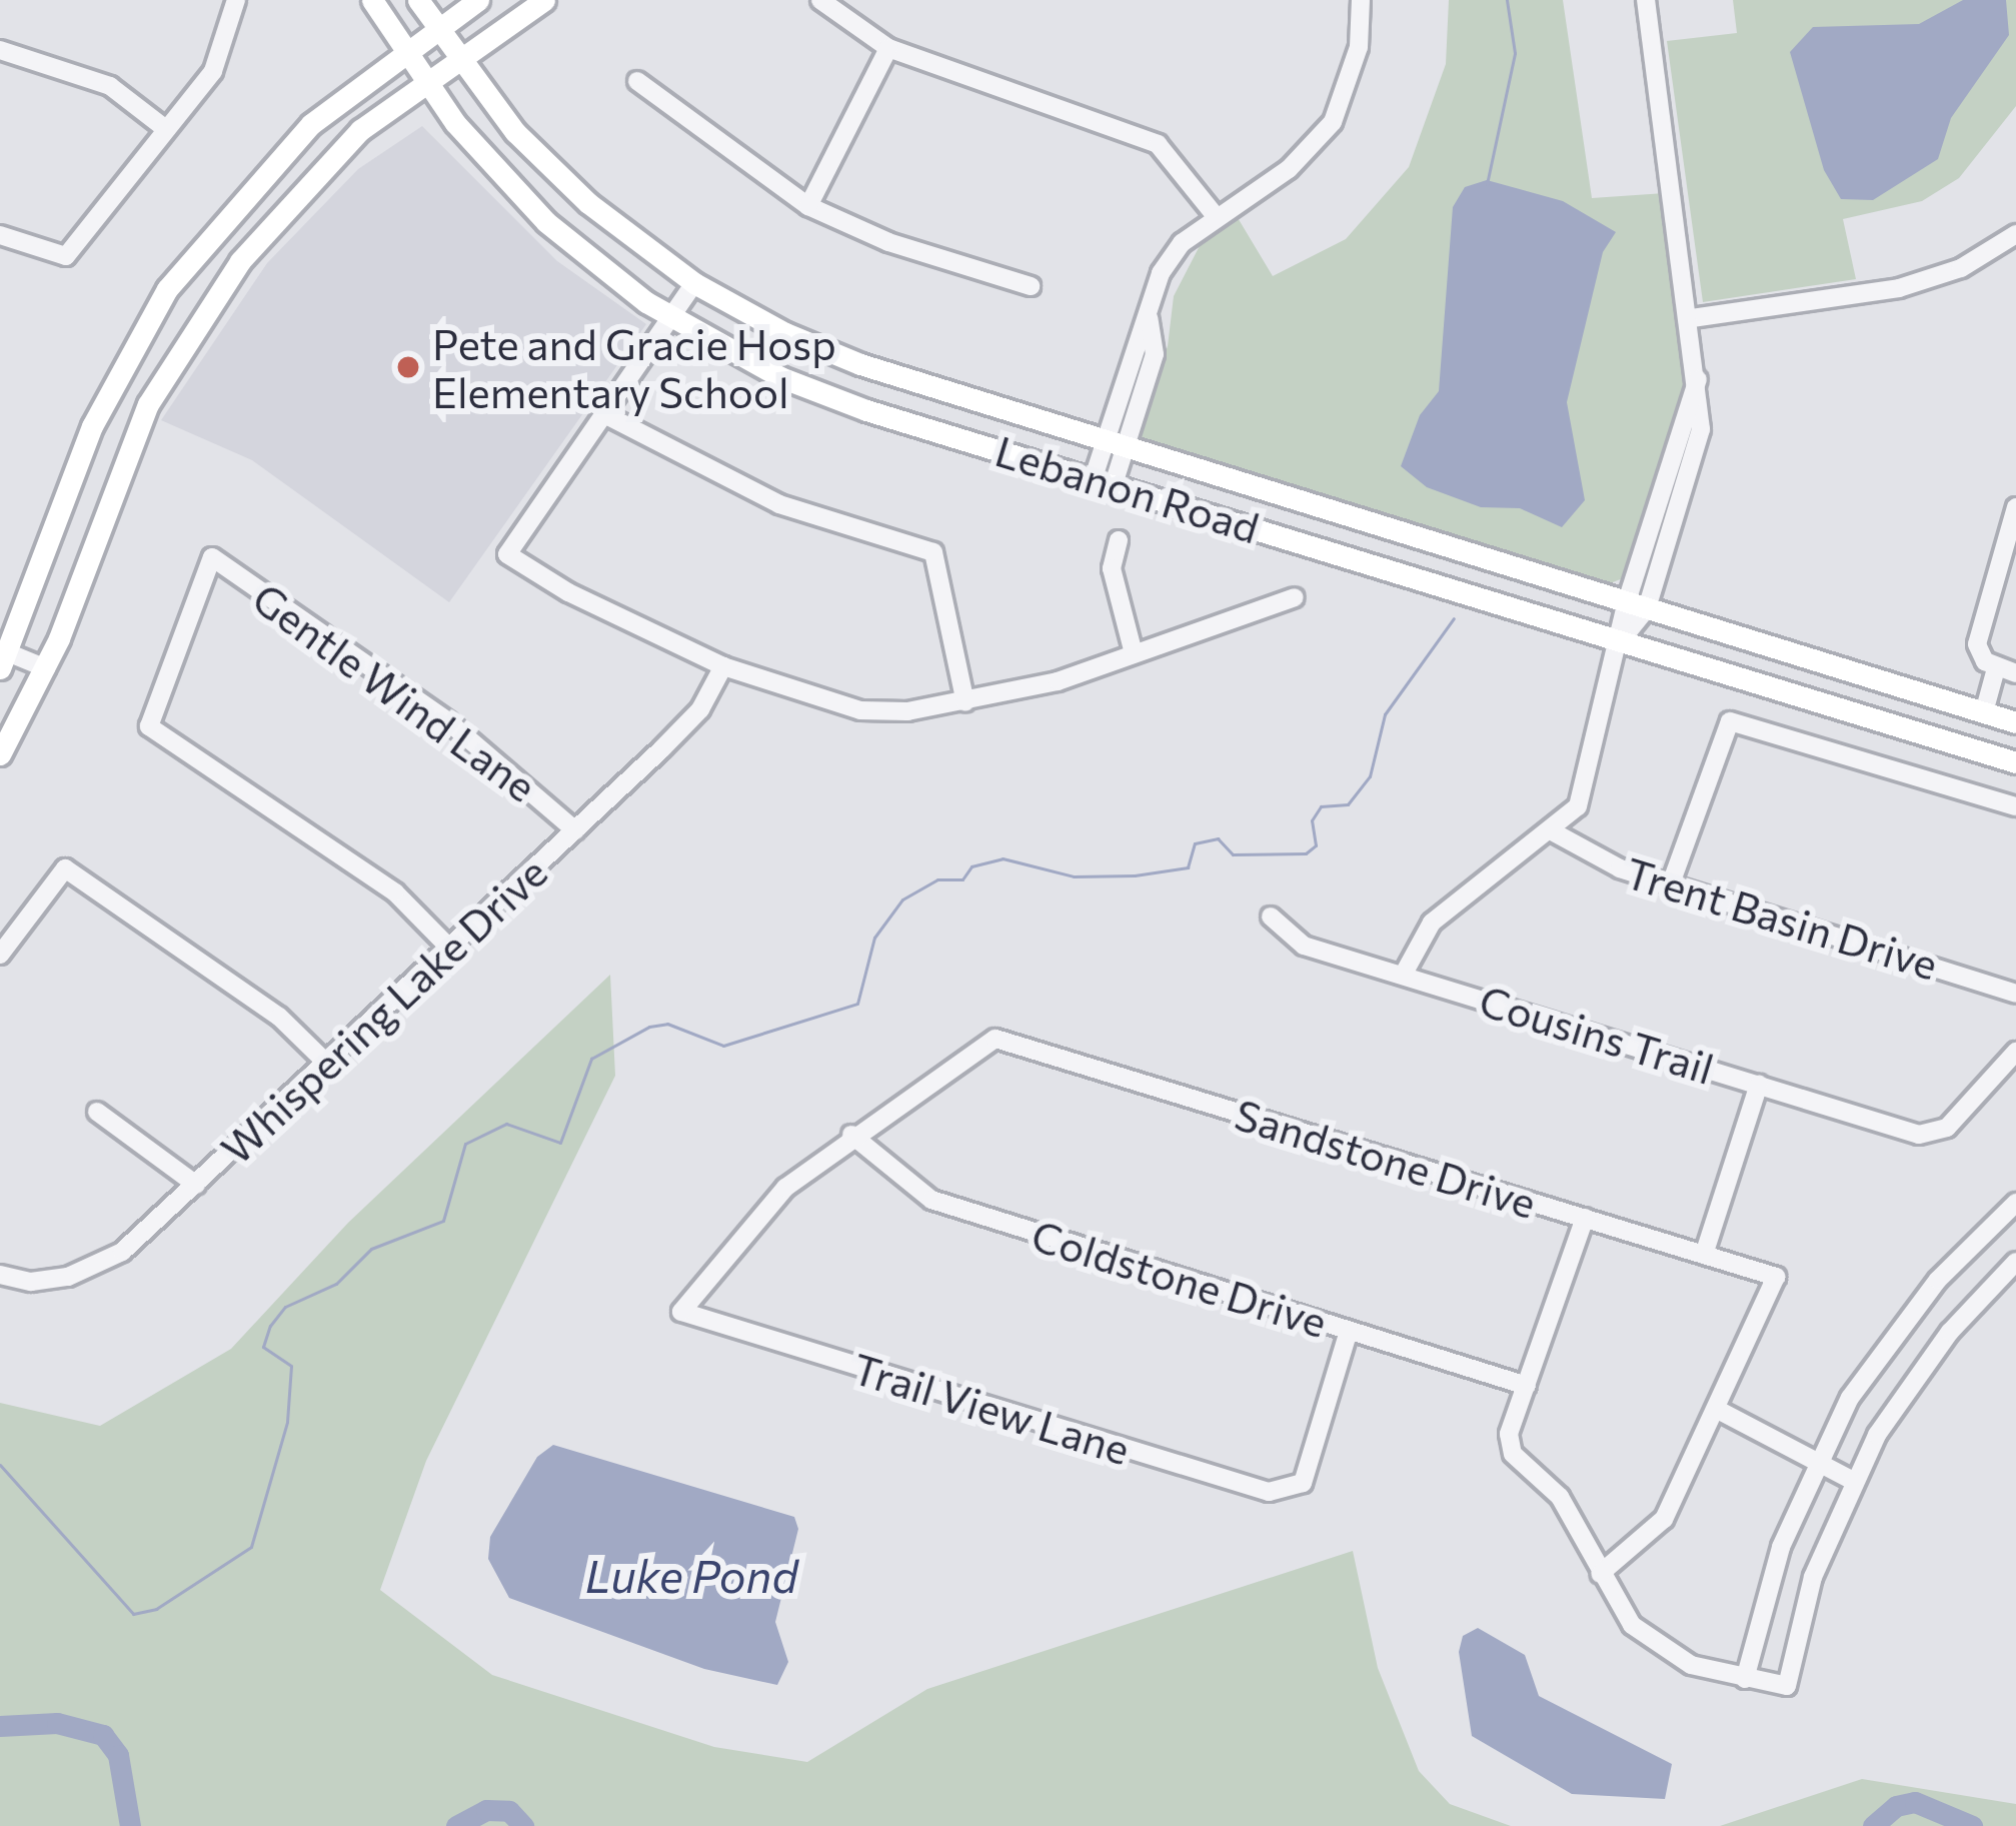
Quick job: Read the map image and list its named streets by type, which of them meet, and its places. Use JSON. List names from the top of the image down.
{
  "streets": {
    "main road": ["Lebanon Road"],
    "street": [
      "Gentle Wind Lane",
      "Trent Basin Drive",
      "Whispering Lake Drive",
      "Cousins Trail",
      "Sandstone Drive",
      "Coldstone Drive",
      "Trail View Lane"
    ]
  },
  "crossings": [
    ["Gentle Wind Lane", "Whispering Lake Drive"],
    ["Sandstone Drive", "Coldstone Drive"],
    ["Sandstone Drive", "Trail View Lane"],
    ["Coldstone Drive", "Trail View Lane"]
  ],
  "water": ["Luke Pond"],
  "places": ["Pete and Gracie Hosp Elementary School"]
}
